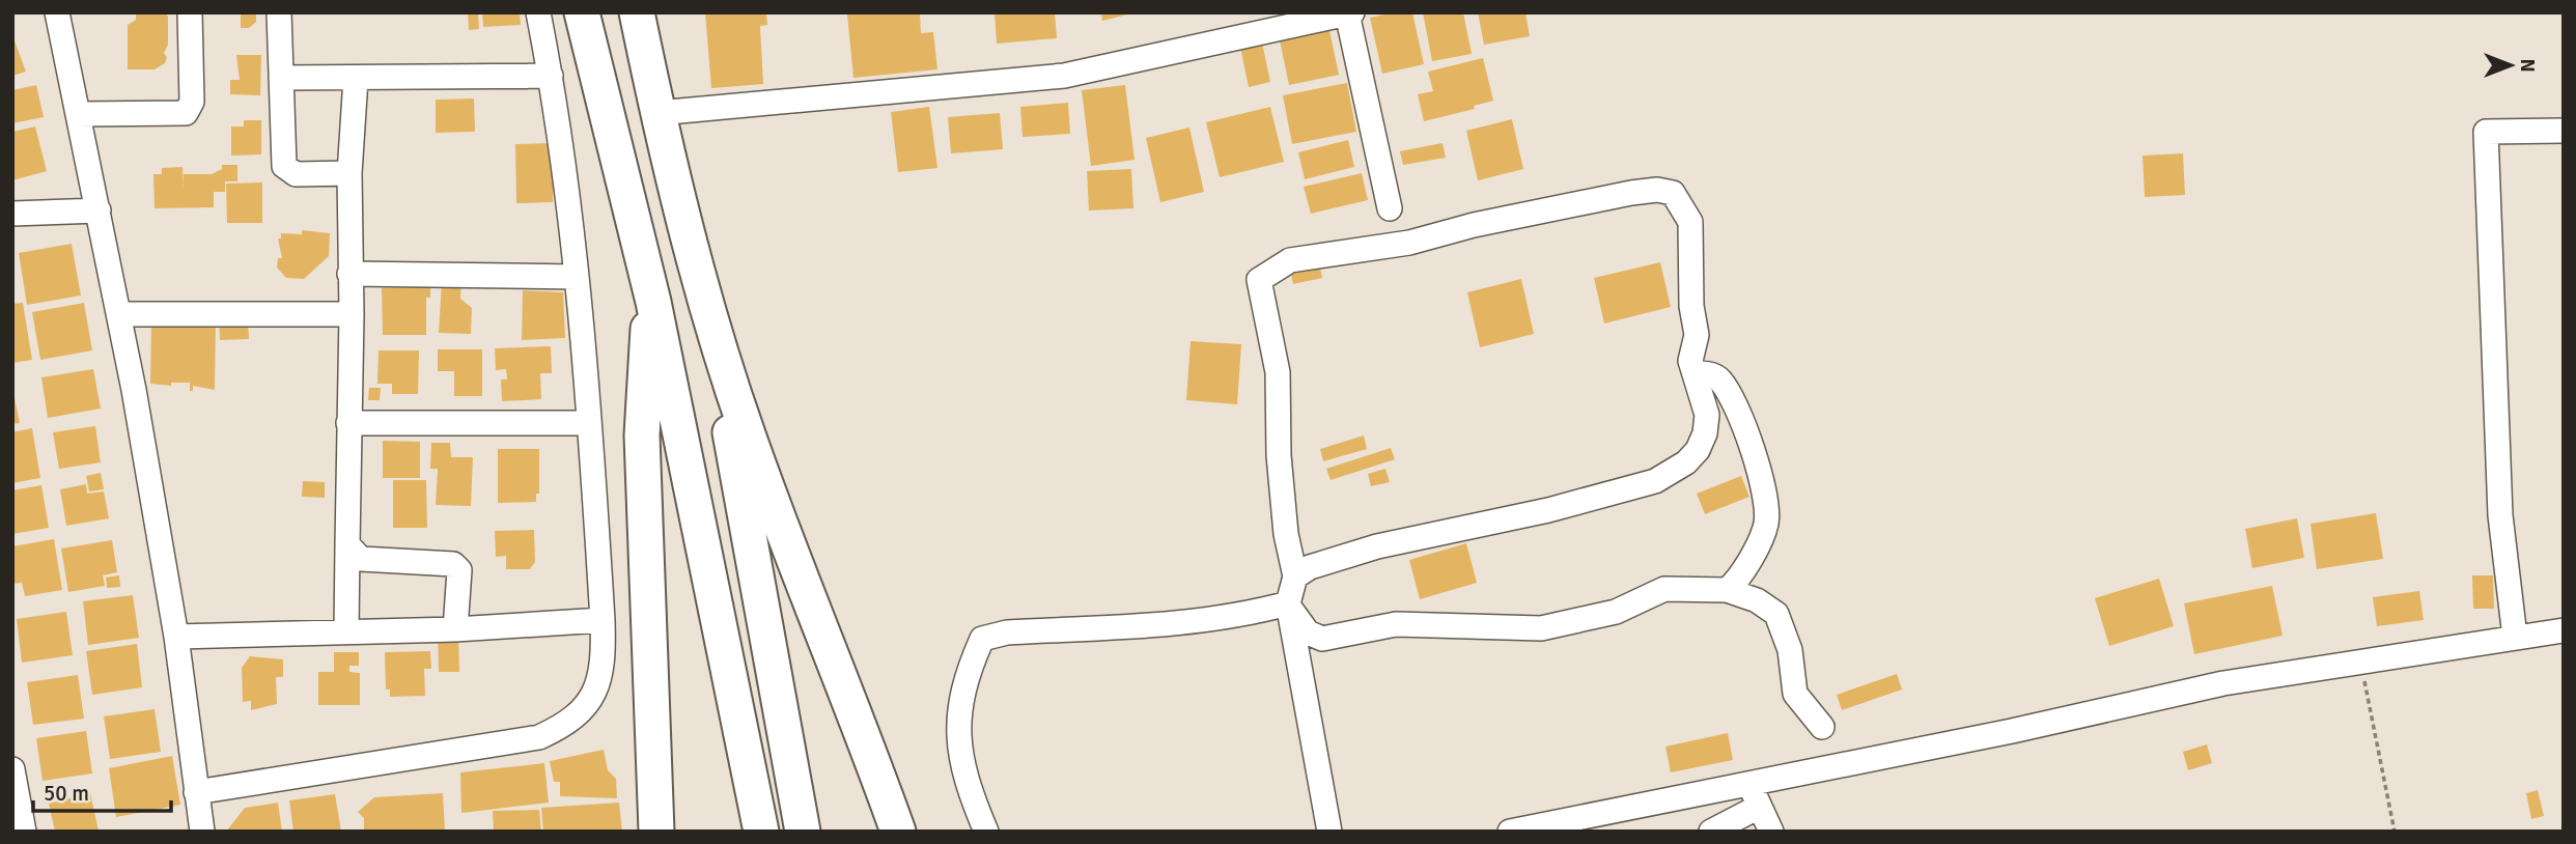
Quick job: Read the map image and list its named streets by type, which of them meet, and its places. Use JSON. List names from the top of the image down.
{
  "scale_bar": "50 m",
  "north": "right"
}
